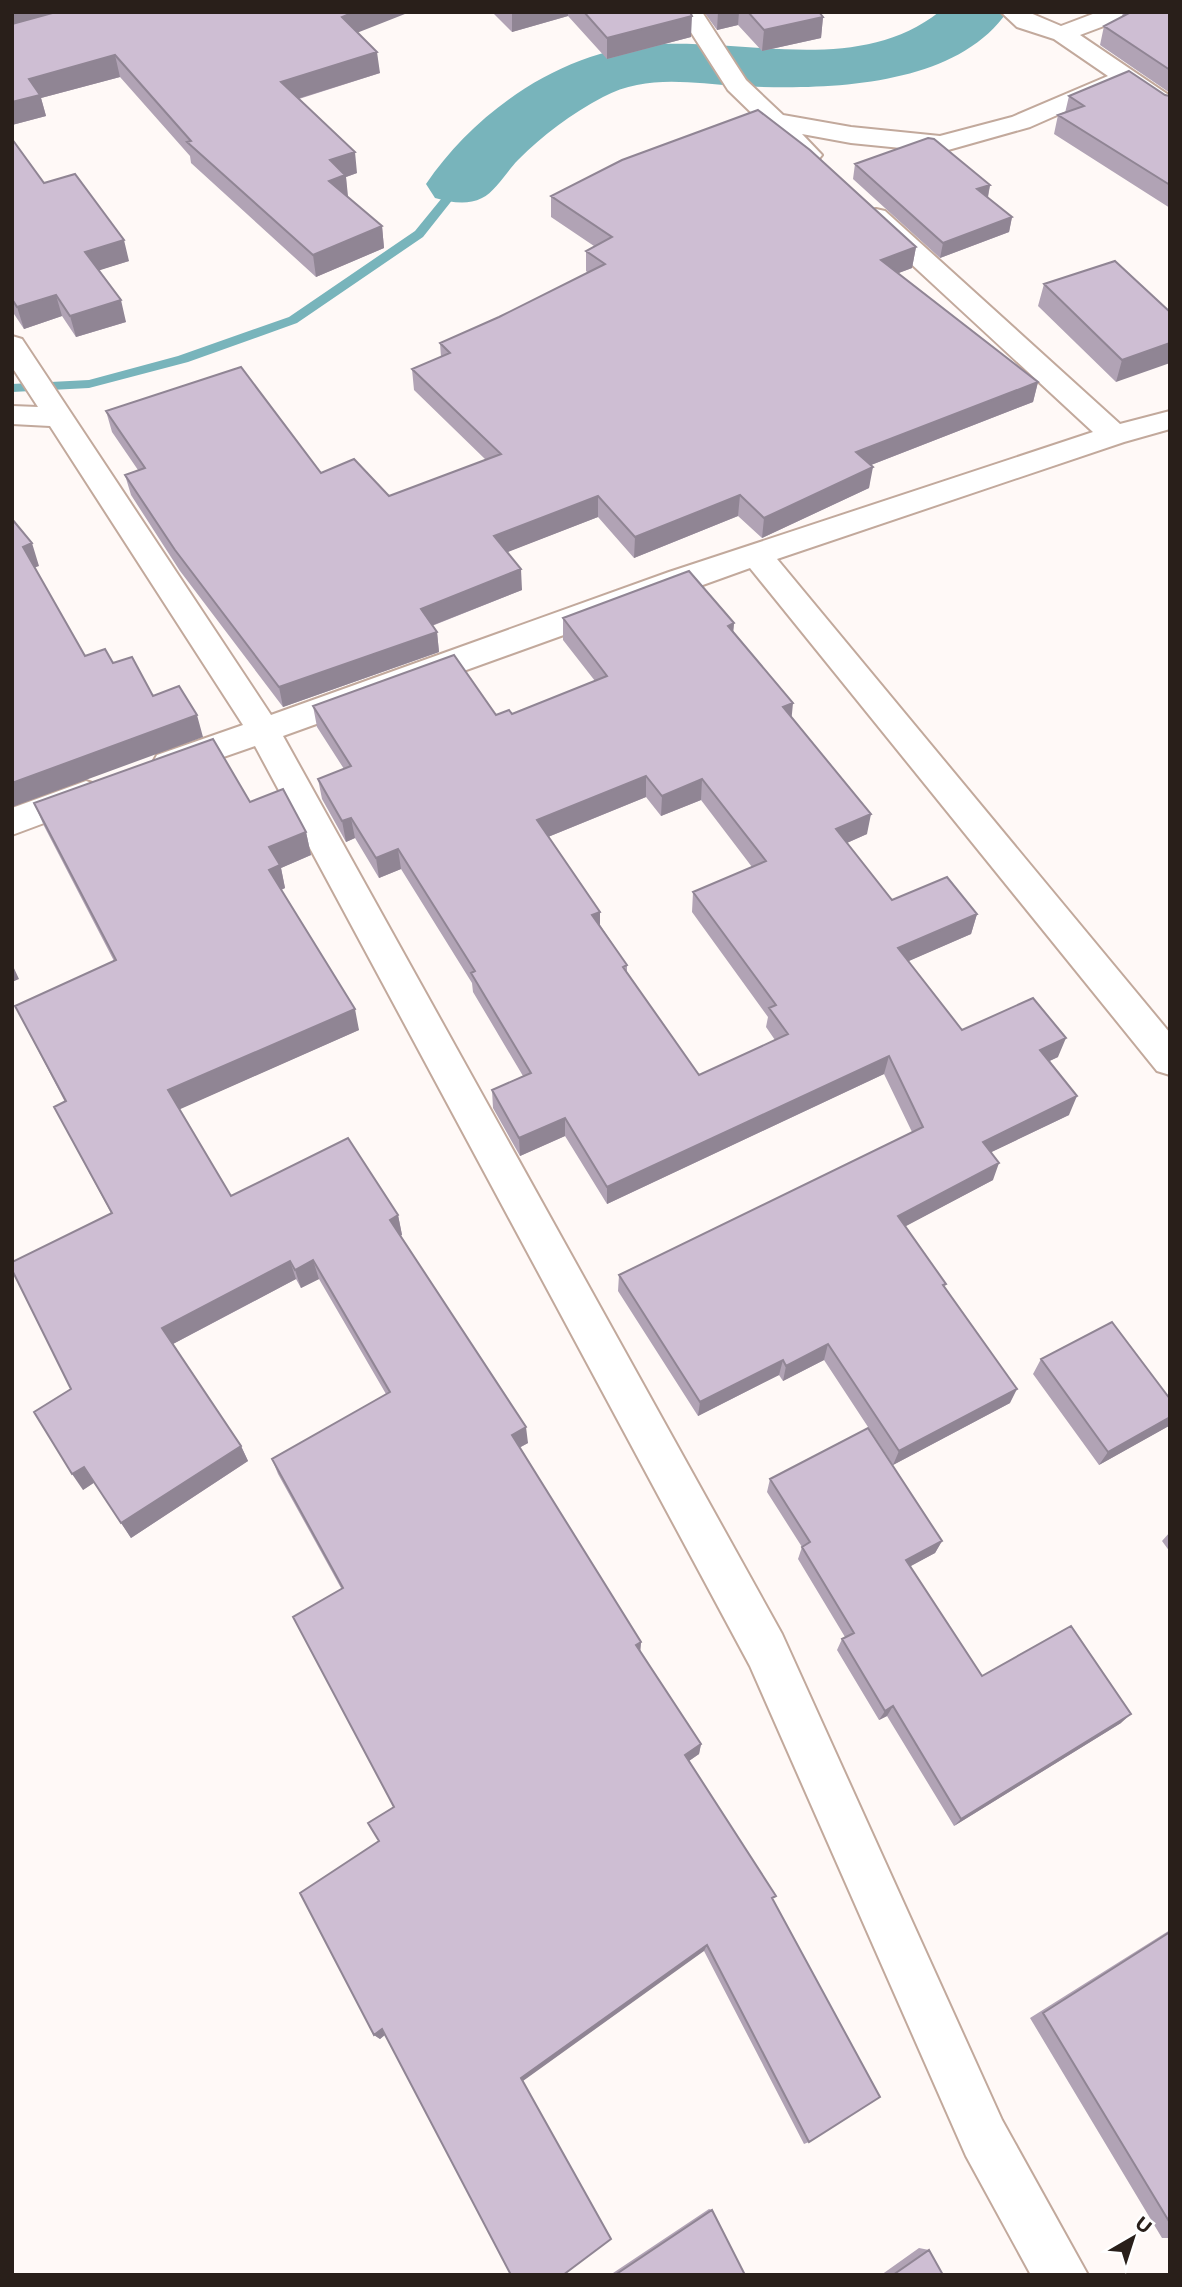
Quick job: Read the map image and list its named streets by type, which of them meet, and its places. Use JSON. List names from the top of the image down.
{
  "north": "top right"
}
